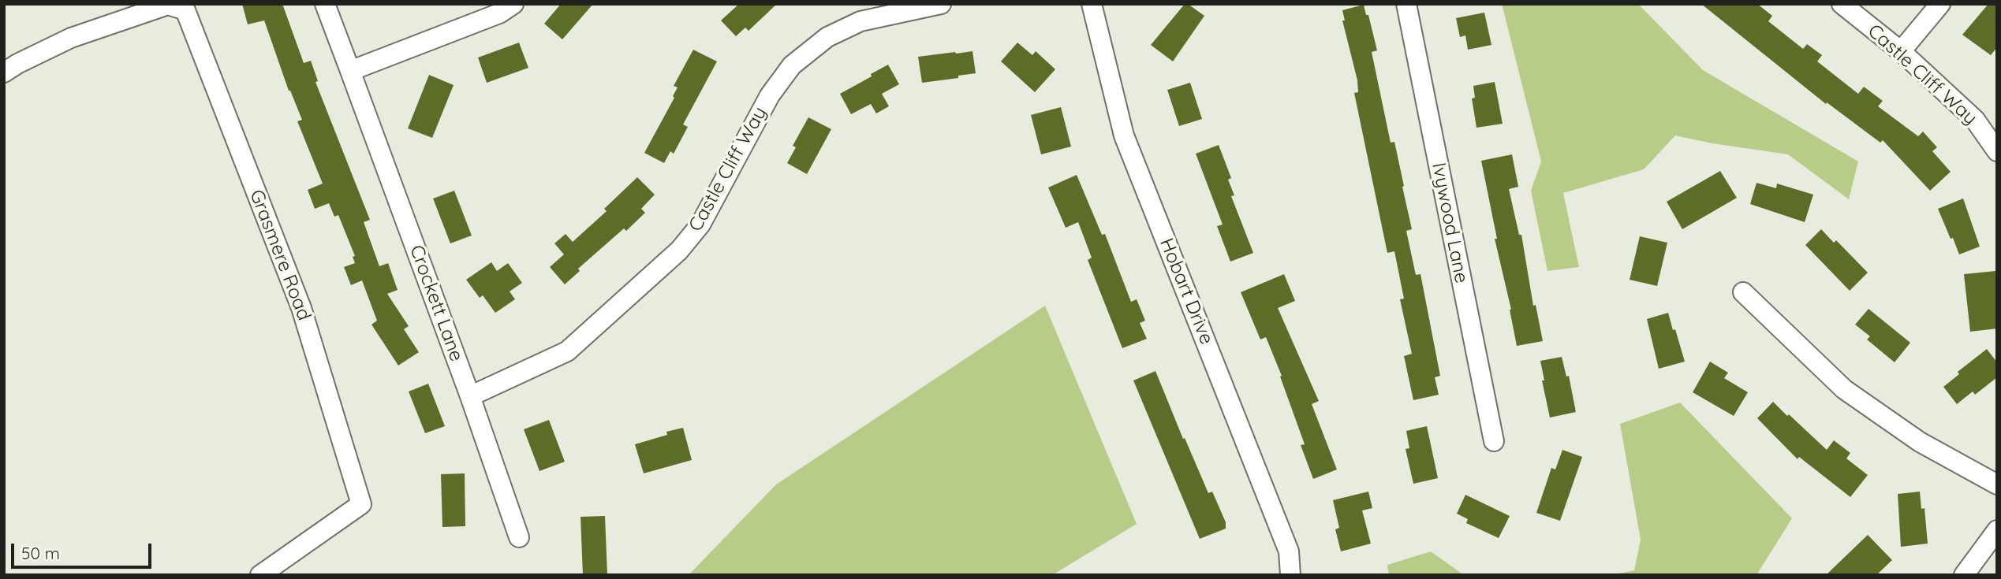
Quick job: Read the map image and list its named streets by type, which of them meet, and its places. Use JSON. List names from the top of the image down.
{
  "streets": {
    "street": [
      "Castle Cliff Way",
      "Ivywood Lane",
      "Grasmere Road",
      "Hobart Drive",
      "Crockett Lane"
    ]
  },
  "crossings": [
    ["Castle Cliff Way", "Crockett Lane"]
  ],
  "scale_bar": "50 m"
}
